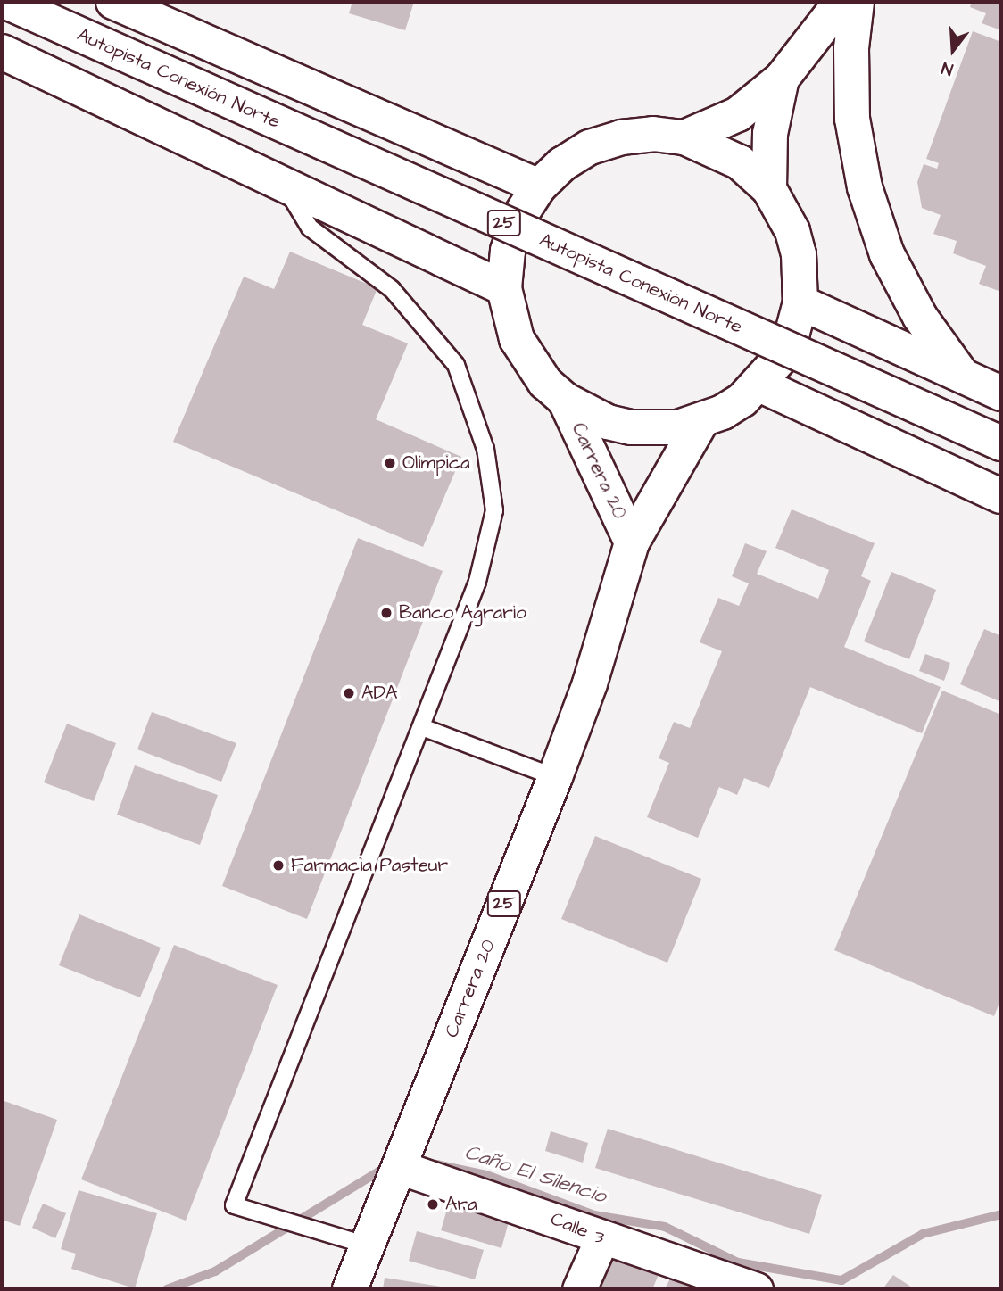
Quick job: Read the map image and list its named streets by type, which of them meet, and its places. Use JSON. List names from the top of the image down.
{
  "streets": {
    "main road": ["Autopista Conexión Norte", "25", "Carrera 20"],
    "street": ["Calle 3"]
  },
  "crossings": [
    ["25", "Carrera 20"],
    ["Carrera 20", "Calle 3"]
  ],
  "water": ["Caño El Silencio"],
  "places": [
    "Olímpica",
    "Banco Agrario",
    "ADA",
    "Farmacia Pasteur",
    "Ara"
  ],
  "north": "bottom"
}
